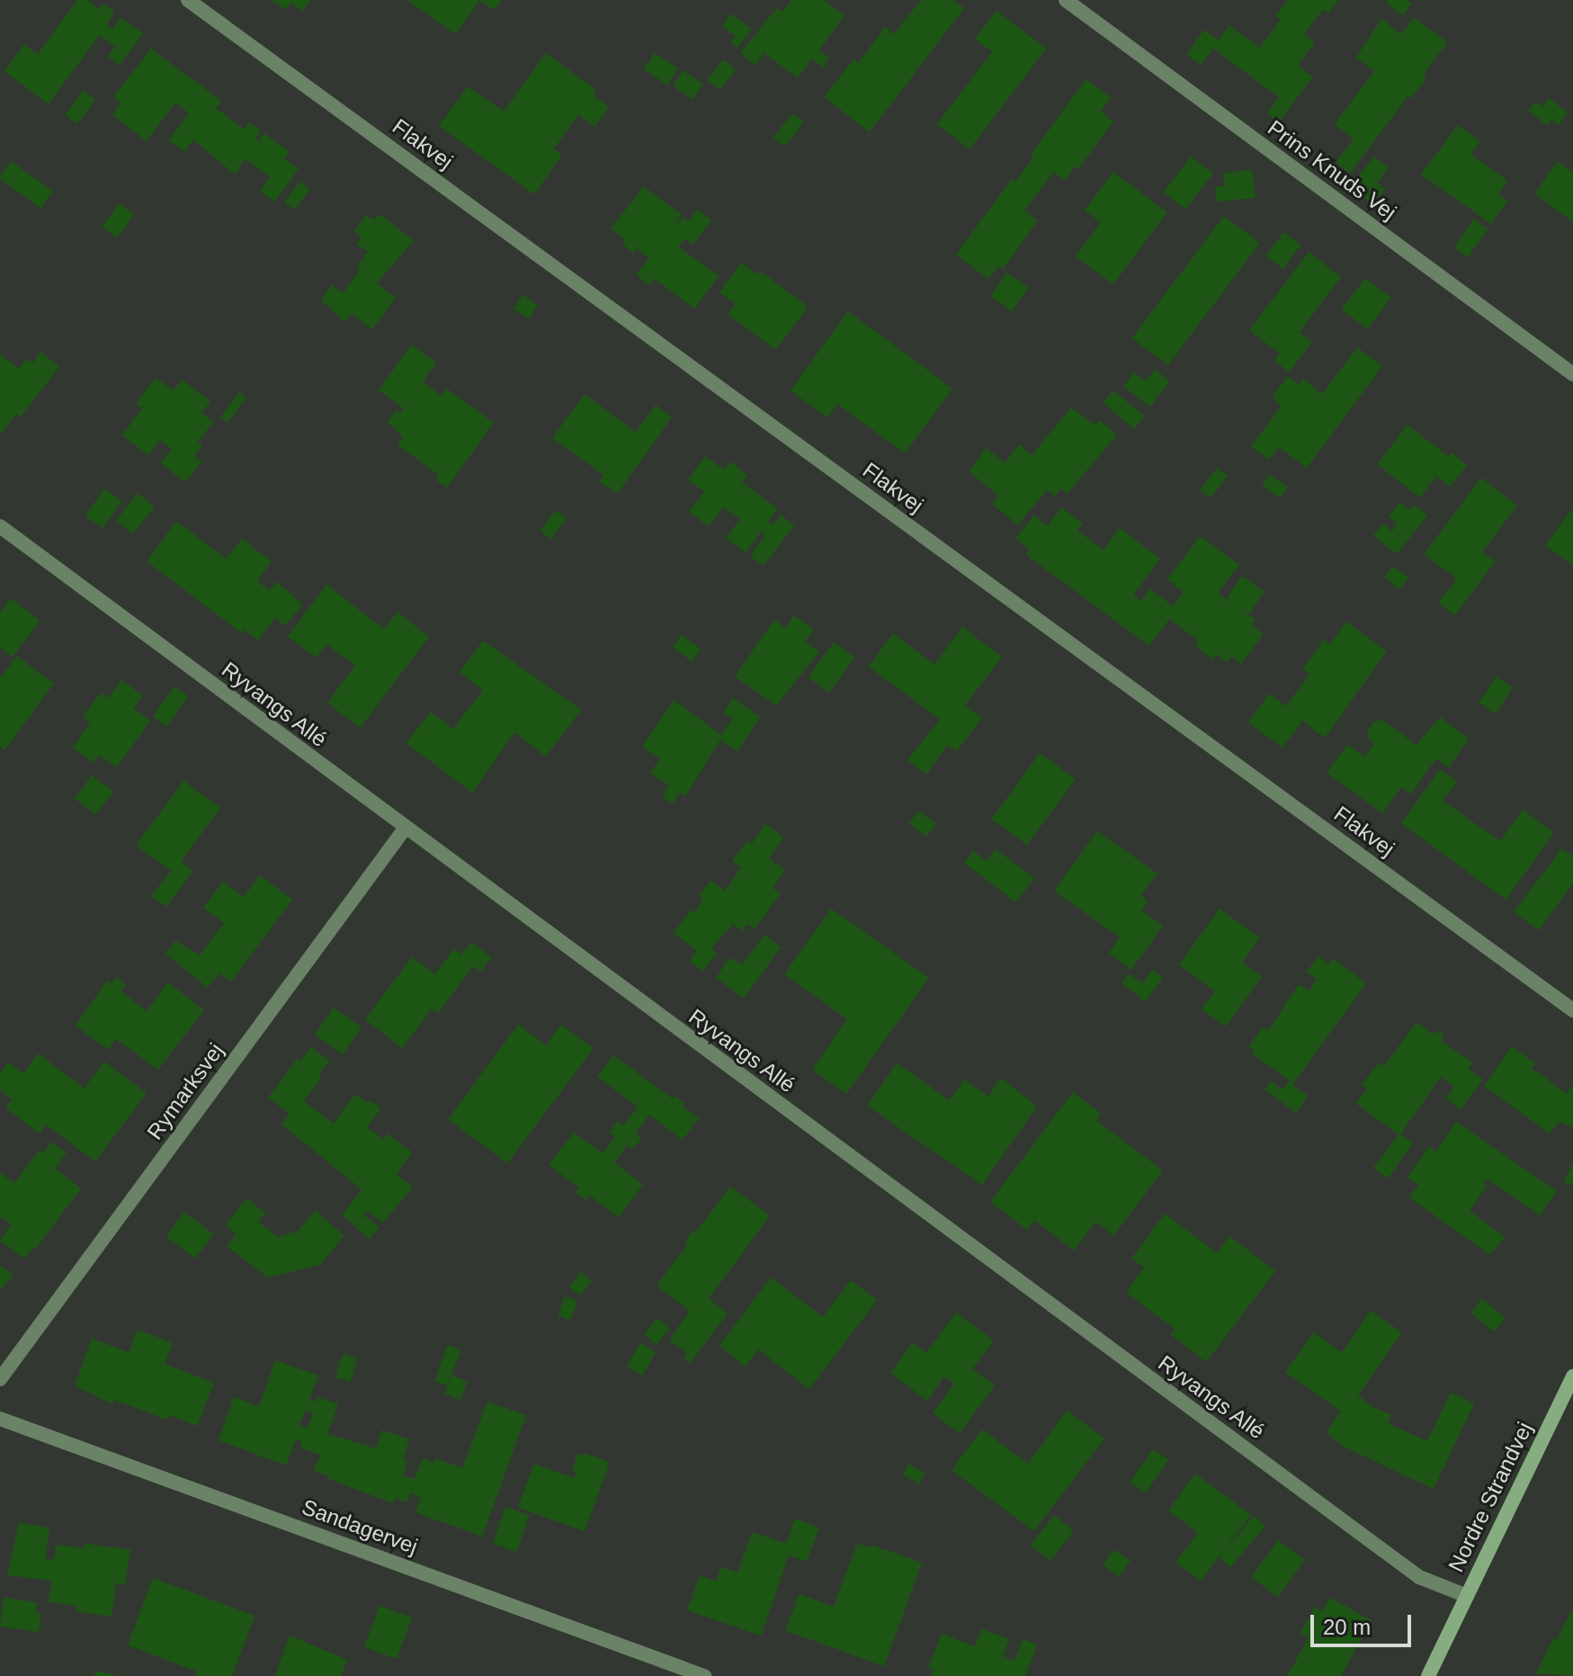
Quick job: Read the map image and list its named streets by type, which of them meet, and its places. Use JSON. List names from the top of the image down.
{
  "streets": {
    "street": [
      "Flakvej",
      "Prins Knuds Vej",
      "Ryvangs Allé",
      "Rymarksvej",
      "Nordre Strandvej",
      "Sandagervej"
    ]
  },
  "crossings": [
    ["Ryvangs Allé", "Rymarksvej"],
    ["Ryvangs Allé", "Nordre Strandvej"]
  ],
  "scale_bar": "20 m"
}
